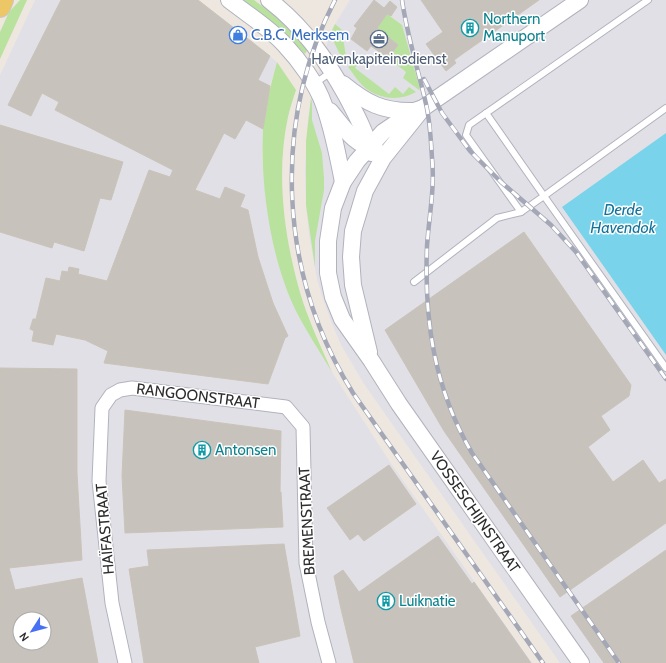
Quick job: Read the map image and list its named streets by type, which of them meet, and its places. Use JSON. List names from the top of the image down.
{
  "streets": {
    "street": [
      "RANGOONSTRAAT",
      "VOSSESCHIJNSTRAAT",
      "BREMENSTRAAT",
      "HAÏFASTRAAT"
    ]
  },
  "crossings": [
    ["RANGOONSTRAAT", "BREMENSTRAAT"],
    ["RANGOONSTRAAT", "HAÏFASTRAAT"]
  ],
  "water": ["Derde Havendok"],
  "places": {
    "building": ["Northern Manuport", "Antonsen", "Luiknatie"],
    "shop": ["C.B.C. Merksem"],
    "office": ["Havenkapiteinsdienst"]
  },
  "north": "bottom left"
}
